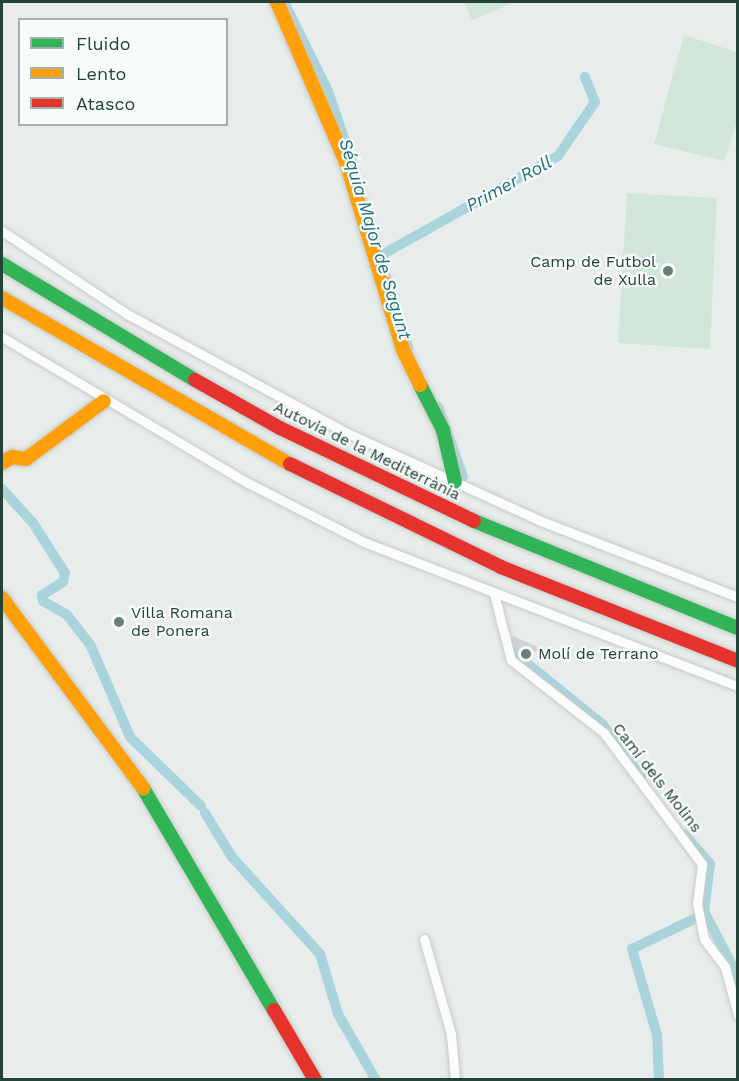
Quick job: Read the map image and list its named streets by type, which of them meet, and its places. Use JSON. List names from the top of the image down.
{
  "streets": {
    "main road": ["Autovia de la Mediterrània"],
    "street": ["Camí dels Molins"]
  },
  "water": ["Primer Roll", "Séquia Major de Sagunt"],
  "places": ["Camp de Futbol de Xulla", "Villa Romana de Ponera", "Molí de Terrano"],
  "legend": ["Fluido", "Lento", "Atasco"]
}
